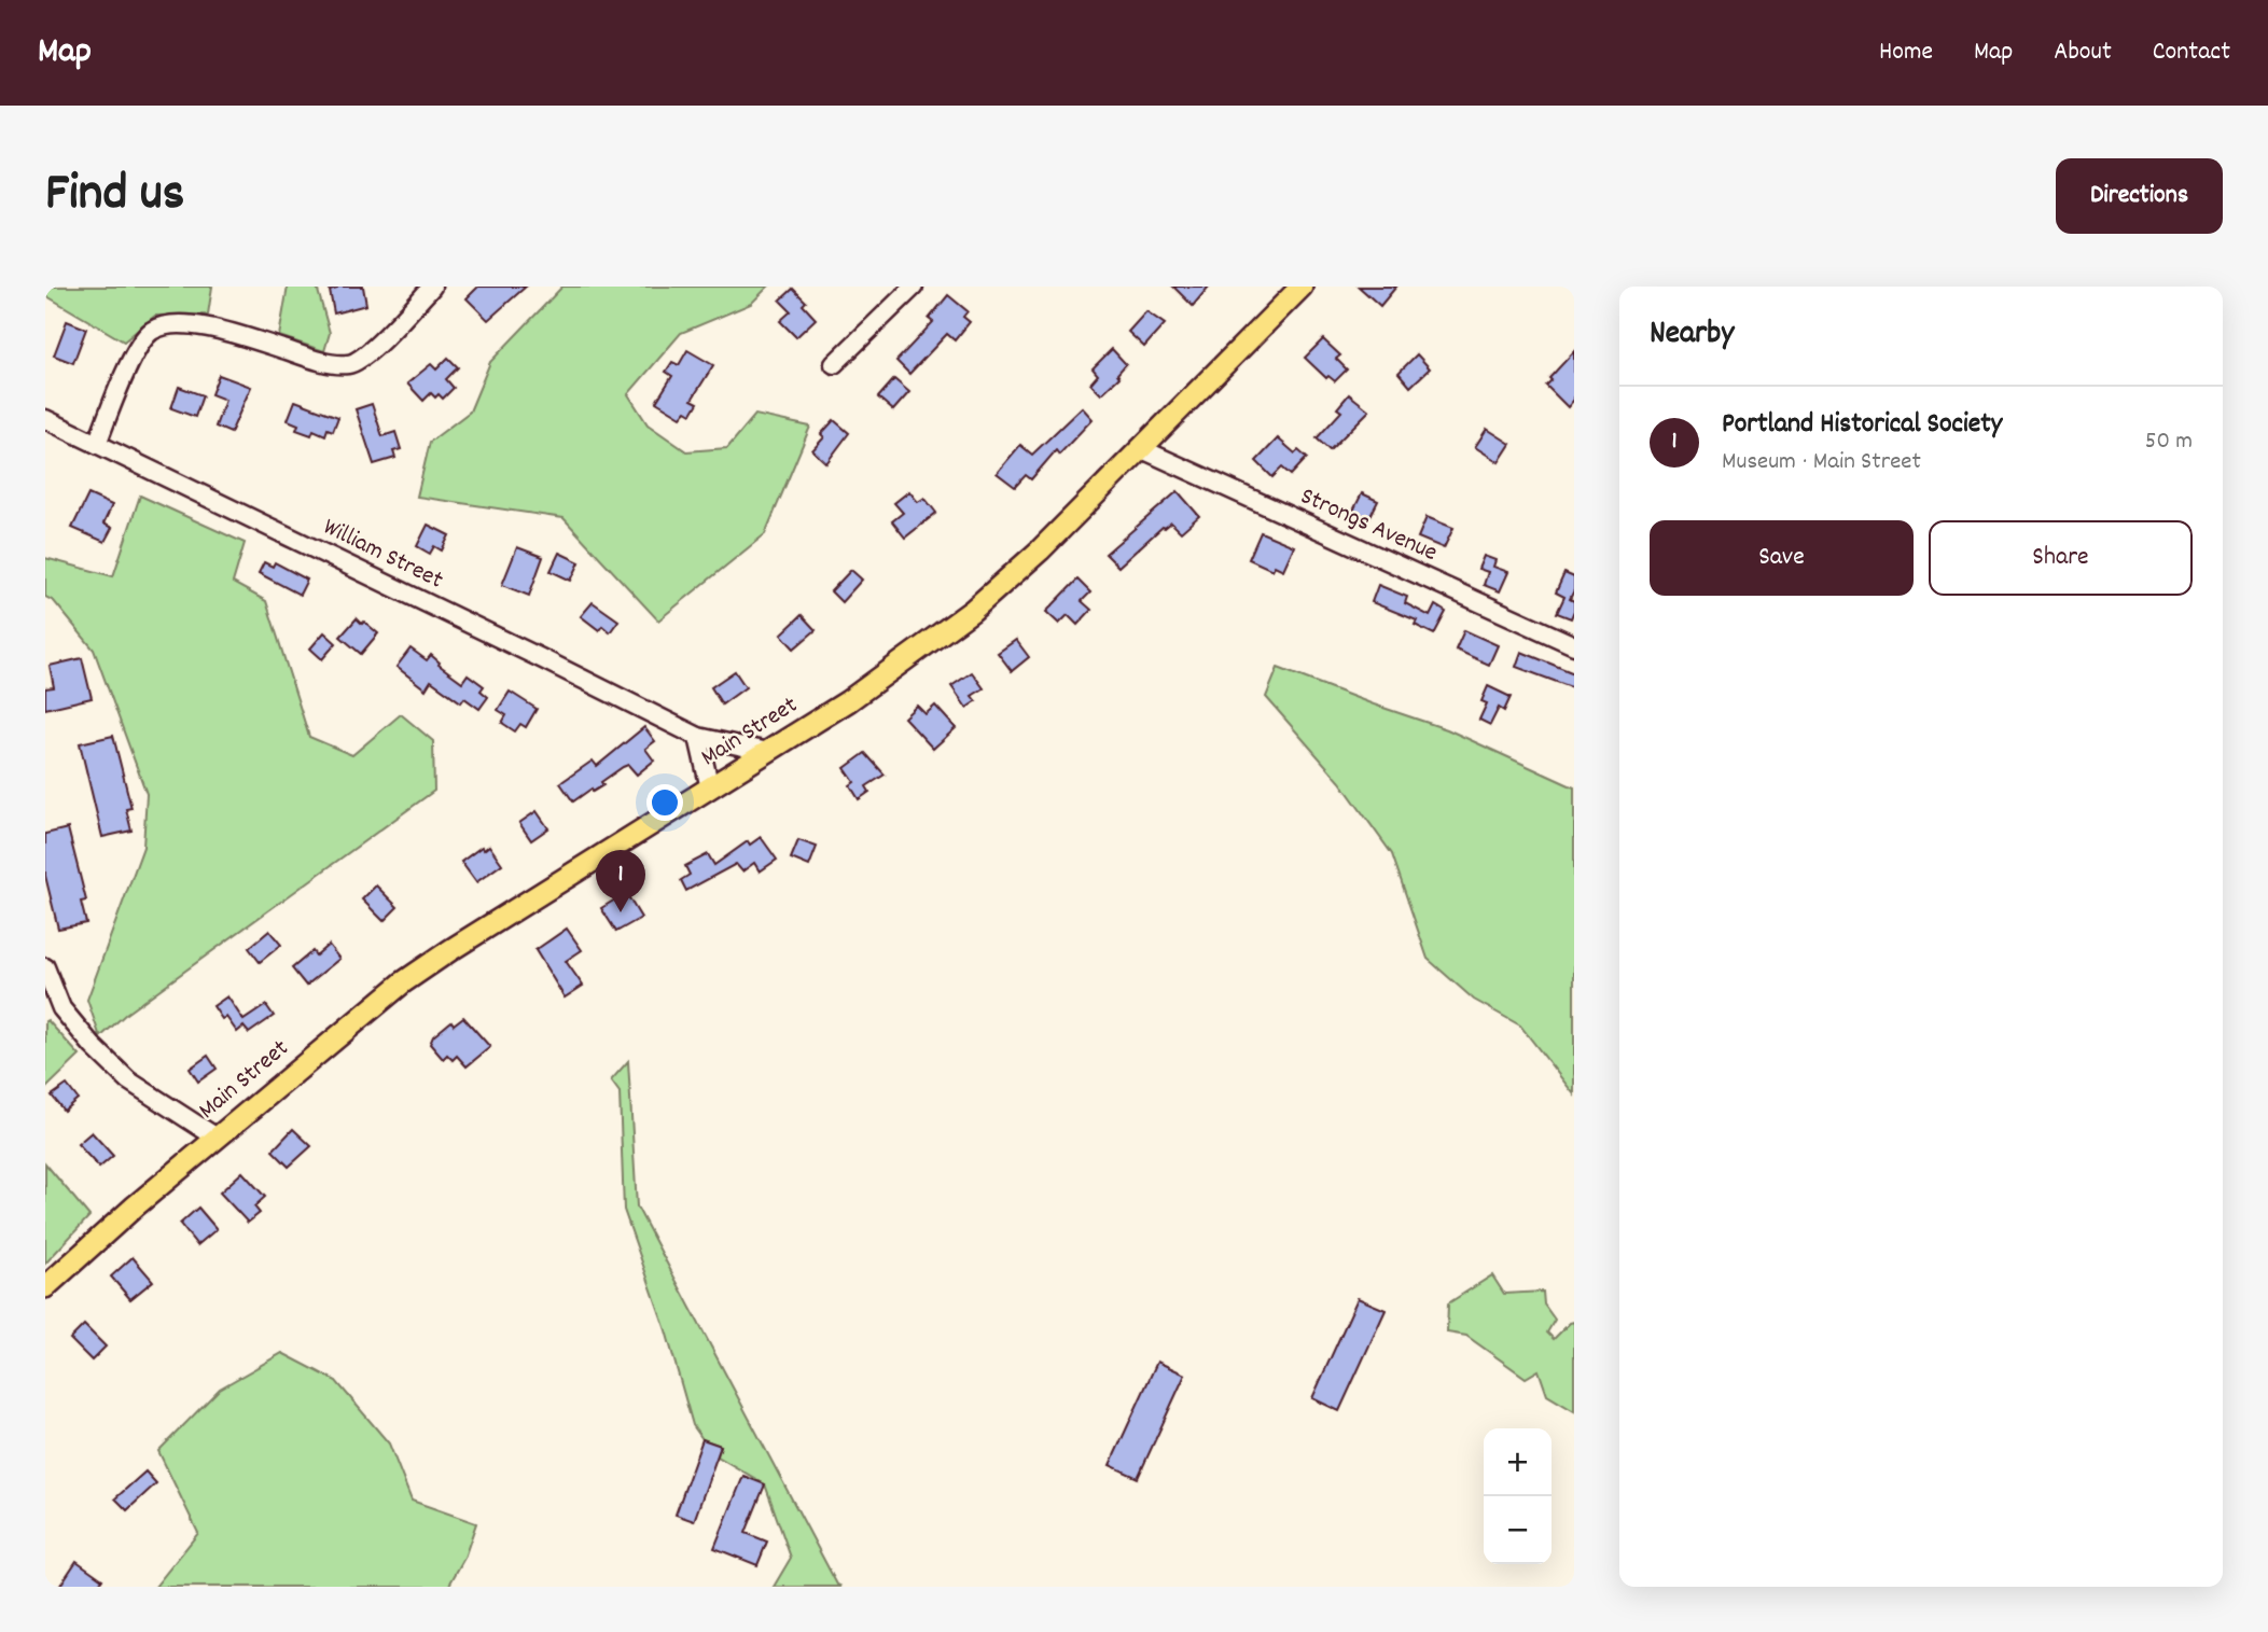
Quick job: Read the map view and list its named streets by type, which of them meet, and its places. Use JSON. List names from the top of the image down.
{
  "streets": {
    "main road": ["Main Street"],
    "street": ["Strongs Avenue", "William Street"]
  },
  "crossings": [
    ["Strongs Avenue", "Main Street"],
    ["William Street", "Main Street"]
  ],
  "page": {
    "header": "Map",
    "nav": [
      "Home",
      "Map",
      "About",
      "Contact"
    ],
    "title": "Find us",
    "buttons": [
      "Directions",
      ["Save", "Share"]
    ],
    "heading": "Nearby",
    "list": [
      {
        "mark": "1",
        "name": "Portland Historical Society",
        "note": "Museum · Main Street",
        "value": "50 m"
      }
    ],
    "pins": "1",
    "map_buttons": ["+", "−"]
  }
}
